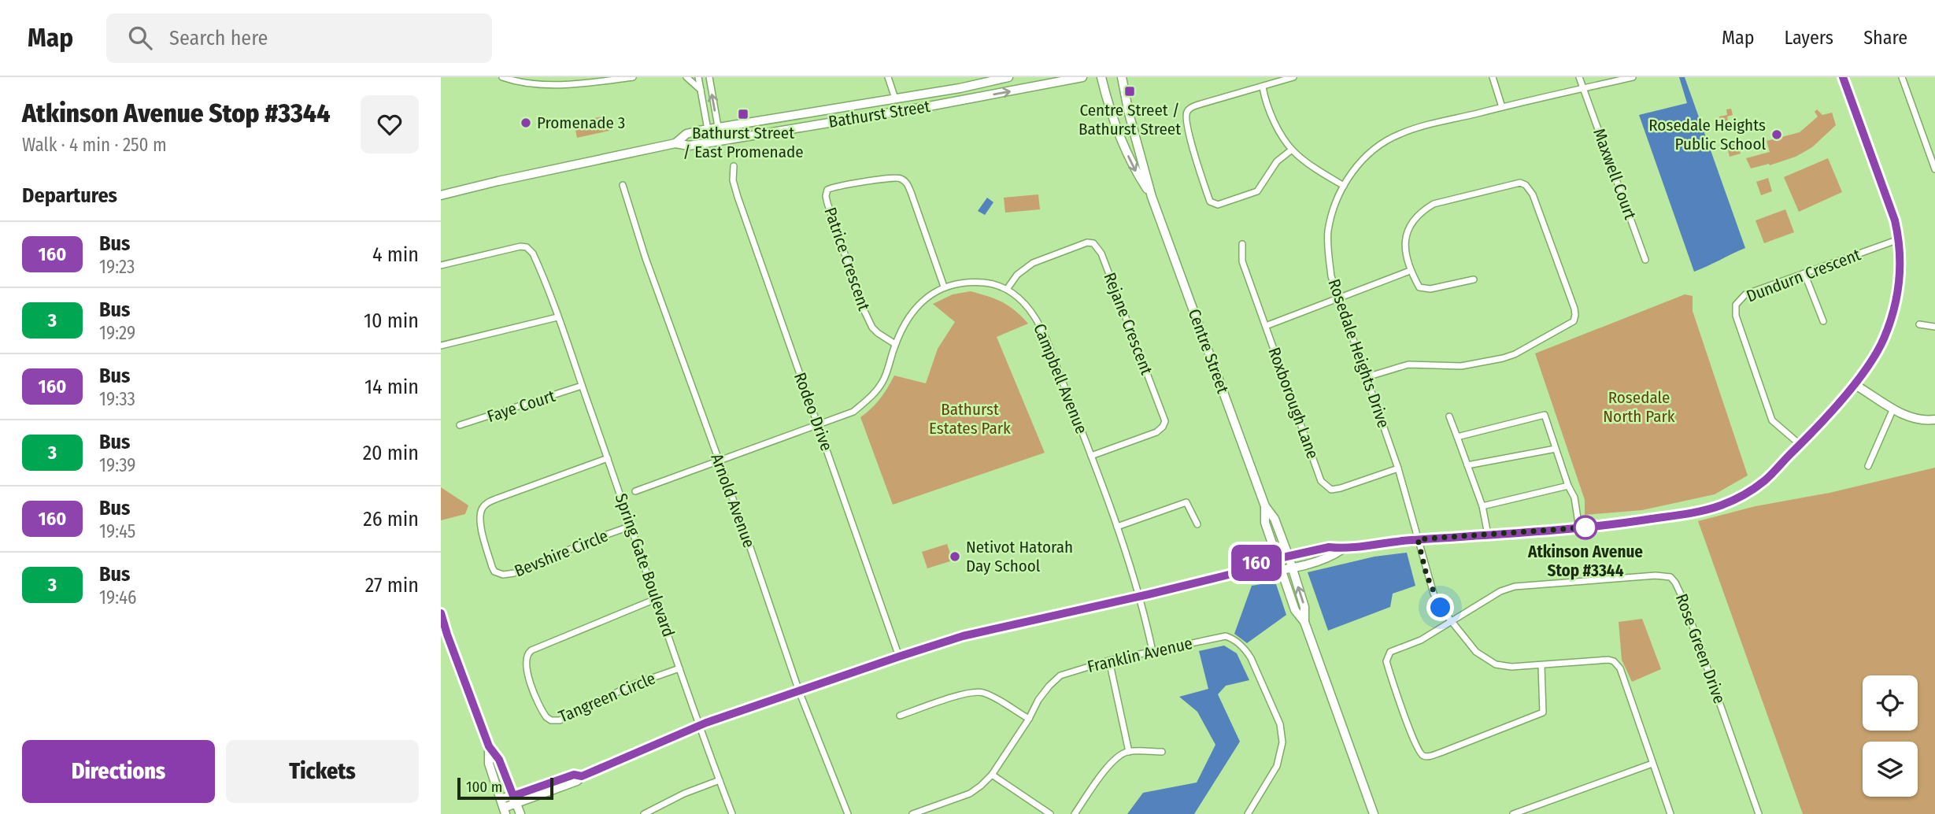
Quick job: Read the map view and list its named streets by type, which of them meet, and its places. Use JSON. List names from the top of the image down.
{
  "streets": {
    "street": [
      "Bathurst Street",
      "Maxwell Court",
      "Patrice Crescent",
      "Dundurn Crescent",
      "Rejane Crescent",
      "Centre Street",
      "Rosedale Heights Drive",
      "Campbell Avenue",
      "Roxborough Lane",
      "Faye Court",
      "Rodeo Drive",
      "Arnold Avenue",
      "Bevshire Circle",
      "Spring Gate Boulevard",
      "Rose Green Drive",
      "Franklin Avenue",
      "Tangreen Circle"
    ]
  },
  "crossings": [
    ["Maxwell Court", "Rosedale Heights Drive"],
    ["Rejane Crescent", "Campbell Avenue"],
    ["Rosedale Heights Drive", "Roxborough Lane"],
    ["Rosedale Heights Drive", "Rose Green Drive"],
    ["Campbell Avenue", "Franklin Avenue"],
    ["Faye Court", "Spring Gate Boulevard"],
    ["Bevshire Circle", "Spring Gate Boulevard"],
    ["Spring Gate Boulevard", "Tangreen Circle"]
  ],
  "parks": ["Rosedale North Park", "Bathurst Estates Park"],
  "places": {
    "transit": ["Centre Street / Bathurst Street", "Bathurst Street / East Promenade"],
    "other": [
      "Promenade 3",
      "Rosedale Heights Public School",
      "Atkinson Avenue Stop #3344",
      "Netivot Hatorah Day School"
    ]
  },
  "lines": ["bus line 160"],
  "scale_bar": "100 m",
  "page": {
    "header": "Map",
    "search": "Search here",
    "nav": ["Map", "Layers", "Share"],
    "heading": [
      ["Atkinson Avenue Stop #3344", "Walk · 4 min · 250 m"],
      "Departures"
    ],
    "on_map": "160",
    "list": [
      {
        "mark": "160",
        "name": "Bus",
        "note": "19:23",
        "value": "4 min"
      },
      {
        "mark": "3",
        "name": "Bus",
        "note": "19:29",
        "value": "10 min"
      },
      {
        "mark": "160",
        "name": "Bus",
        "note": "19:33",
        "value": "14 min"
      },
      {
        "mark": "3",
        "name": "Bus",
        "note": "19:39",
        "value": "20 min"
      },
      {
        "mark": "160",
        "name": "Bus",
        "note": "19:45",
        "value": "26 min"
      },
      {
        "mark": "3",
        "name": "Bus",
        "note": "19:46",
        "value": "27 min"
      }
    ],
    "buttons": ["Directions", "Tickets"],
    "scale": "100 m"
  }
}
